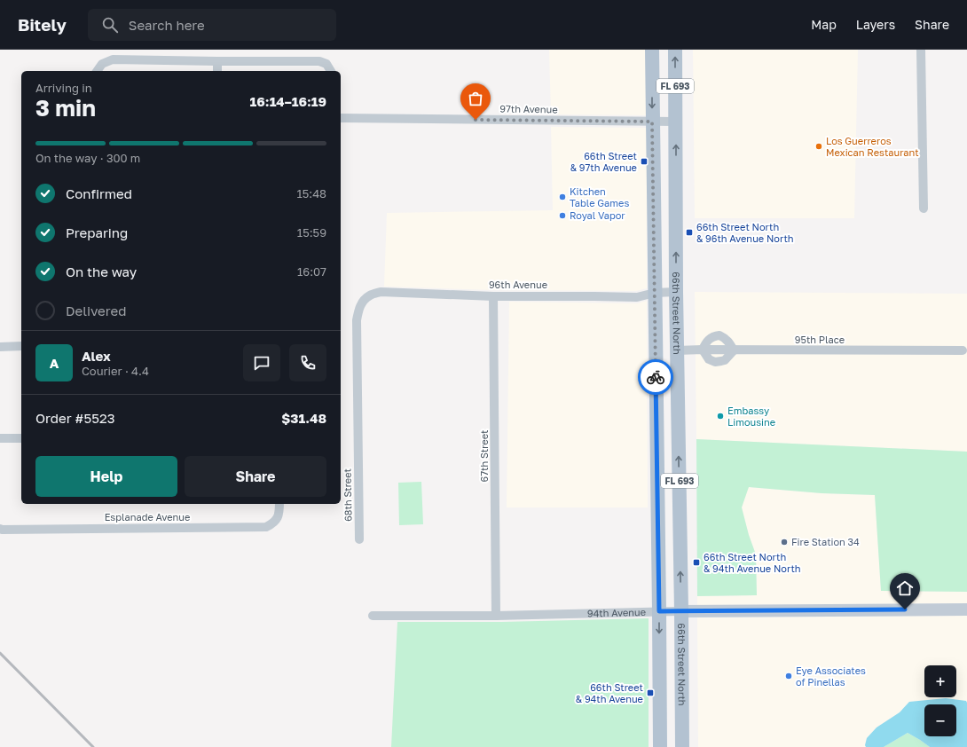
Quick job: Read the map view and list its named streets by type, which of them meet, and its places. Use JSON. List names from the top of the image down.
{
  "streets": {
    "main road": ["FL 693", "66th Street North"],
    "street": [
      "97th Avenue",
      "96th Avenue",
      "95th Place",
      "67th Street",
      "68th Street",
      "Esplanade Avenue",
      "94th Avenue"
    ]
  },
  "crossings": [
    ["FL 693", "97th Avenue"],
    ["FL 693", "96th Avenue"],
    ["FL 693", "94th Avenue"],
    ["97th Avenue", "66th Street North"],
    ["96th Avenue", "66th Street North"],
    ["96th Avenue", "67th Street"],
    ["96th Avenue", "68th Street"],
    ["66th Street North", "95th Place"],
    ["66th Street North", "94th Avenue"],
    ["67th Street", "94th Avenue"]
  ],
  "places": {
    "other": [
      "Los Guerreros Mexican Restaurant",
      "Kitchen Table Games",
      "Royal Vapor",
      "Embassy Limousine",
      "Fire Station 34",
      "Eye Associates of Pinellas"
    ],
    "transit": [
      "66th Street & 97th Avenue",
      "66th Street North & 96th Avenue North",
      "66th Street North & 94th Avenue North",
      "66th Street & 94th Avenue"
    ]
  },
  "page": {
    "header": "Bitely",
    "search": "Search here",
    "nav": ["Map", "Layers", "Share"],
    "heading": ["3 min", "Arriving in", "16:14–16:19"],
    "panel": [
      "Alex",
      "Courier · 4.4",
      "Order #5523",
      "$31.48"
    ],
    "bar": "On the way · 300 m",
    "list": [
      ["Confirmed", "15:48"],
      ["Preparing", "15:59"],
      ["On the way", "16:07"],
      "Delivered"
    ],
    "round": "A",
    "buttons": ["Help", "Share"],
    "map_buttons": ["+", "−"]
  }
}
